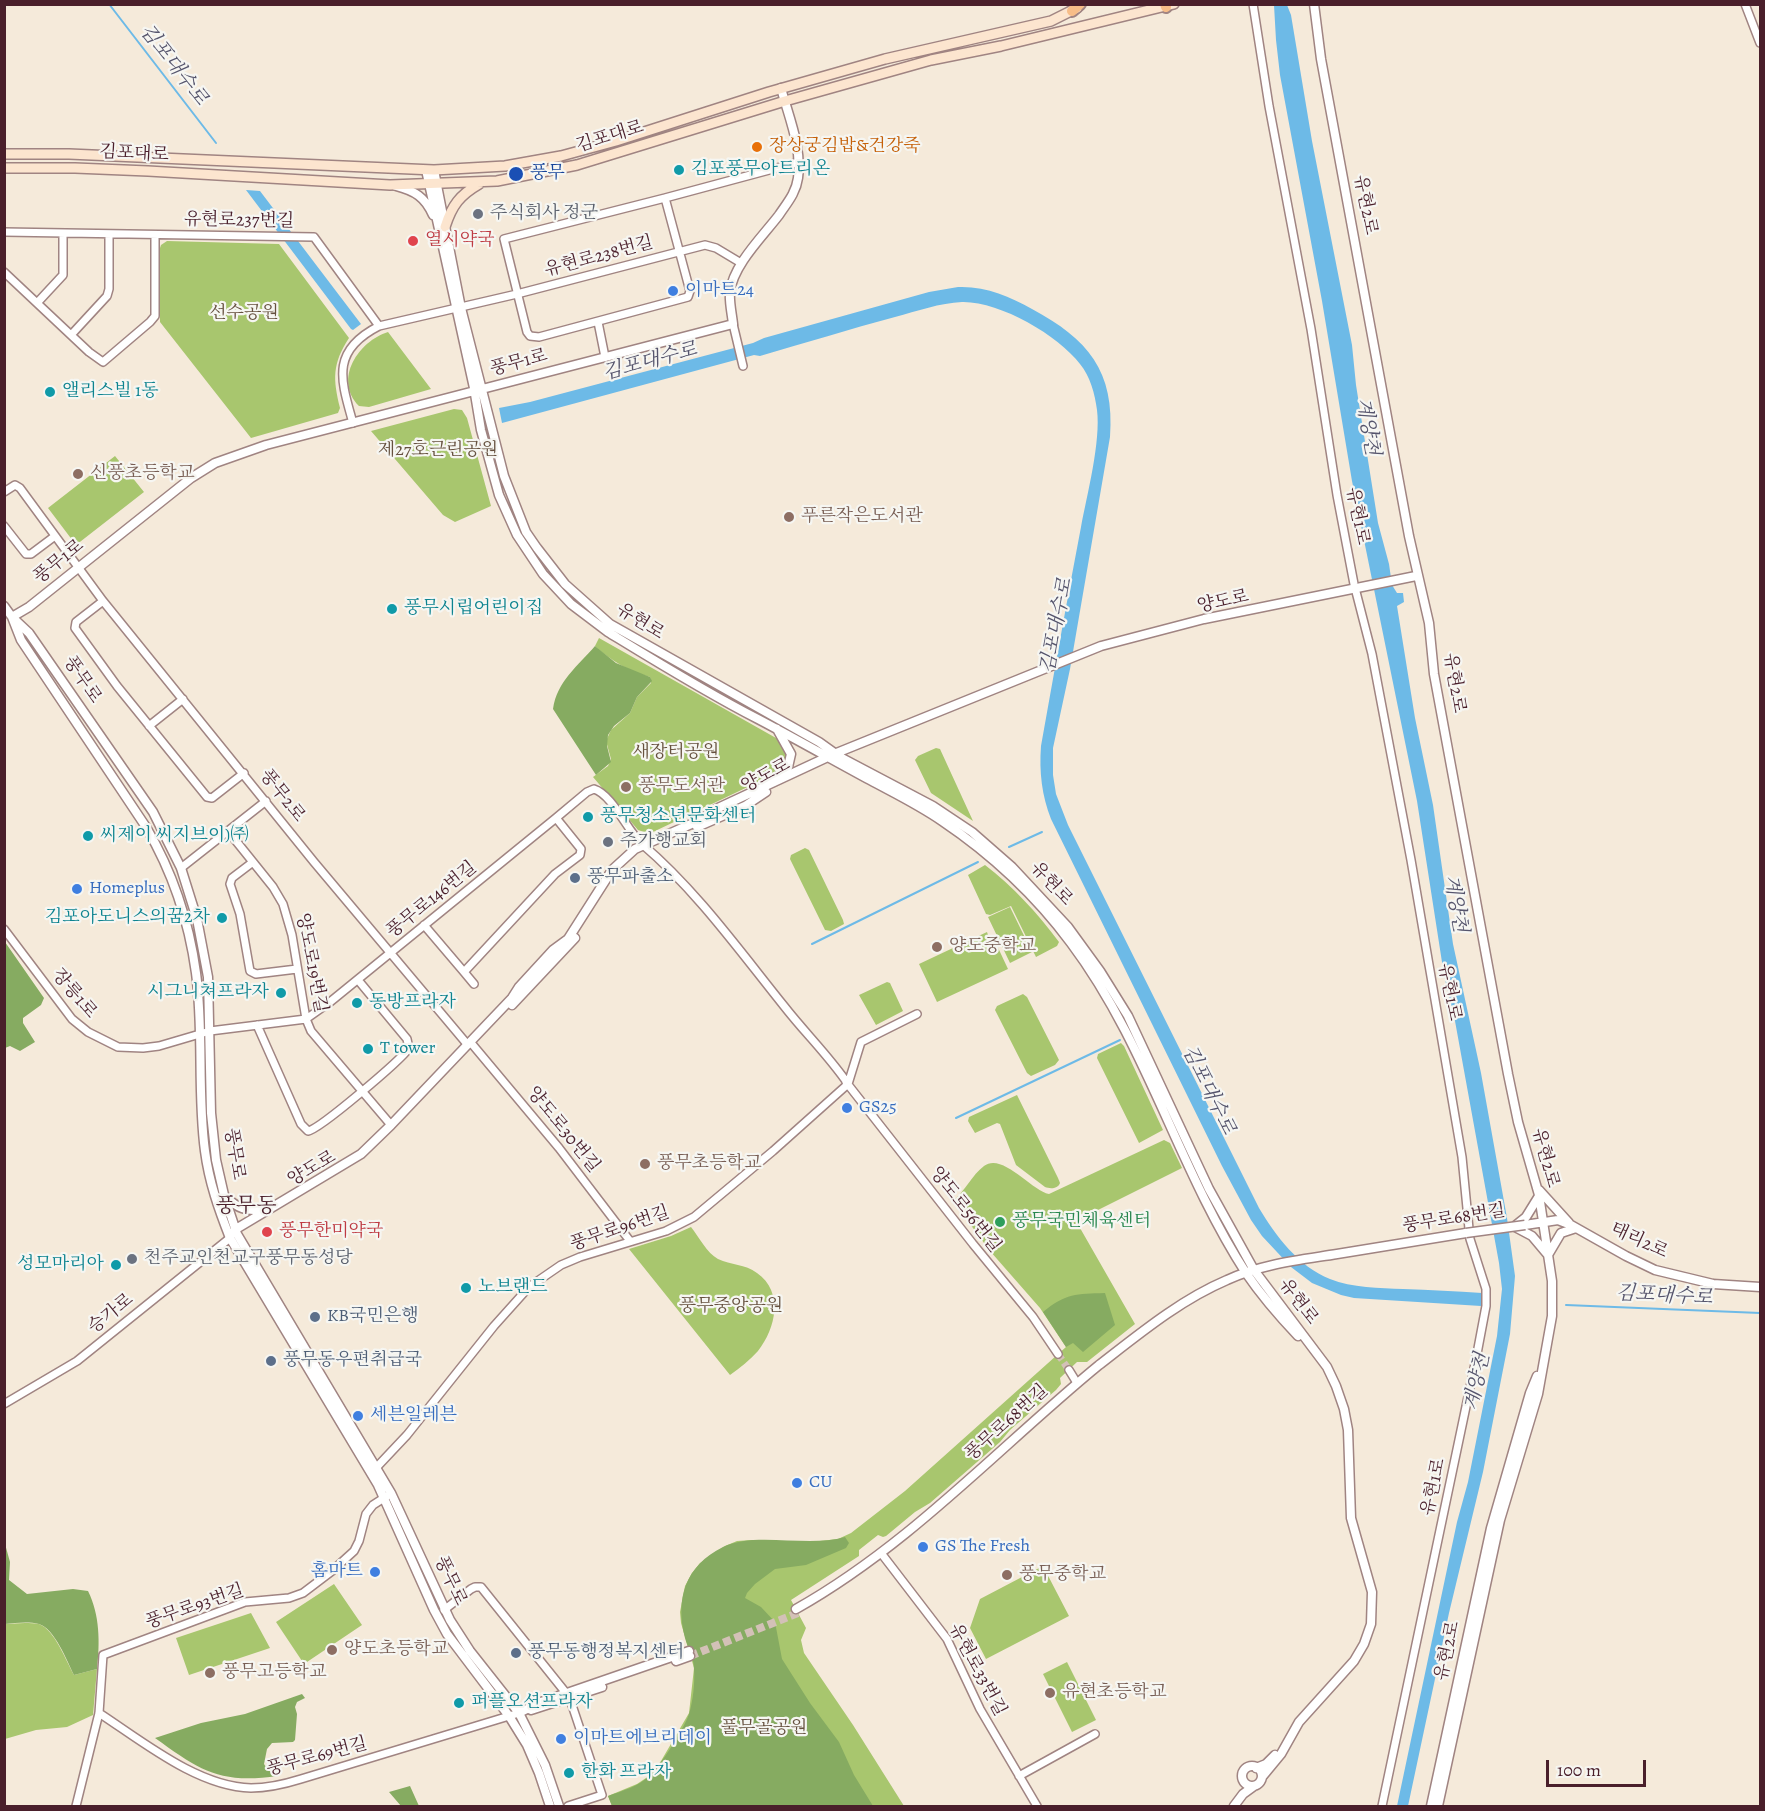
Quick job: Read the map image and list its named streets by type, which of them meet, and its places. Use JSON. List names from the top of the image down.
{
  "streets": {
    "main road": ["김포대로"],
    "street": [
      "유현2로",
      "유현로237번길",
      "유현로238번길",
      "풍무1로",
      "유현1로",
      "양도로",
      "유현로",
      "풍무로",
      "풍무2로",
      "풍무로146번길",
      "양도로19번길",
      "장릉1로",
      "양도로30번길",
      "양도로56번길",
      "풍무로68번길",
      "풍무로96번길",
      "태리2로",
      "승가로",
      "풍무로93번길",
      "유현로33번길",
      "풍무로69번길"
    ]
  },
  "crossings": [
    ["김포대로", "유현로"],
    ["유현2로", "양도로"],
    ["유현2로", "풍무로68번길"],
    ["유현2로", "태리2로"],
    ["유현로238번길", "유현로"],
    ["풍무1로", "유현로"],
    ["풍무1로", "풍무로"],
    ["풍무1로", "풍무2로"],
    ["유현1로", "양도로"],
    ["양도로", "유현로"],
    ["양도로", "풍무로"],
    ["양도로", "풍무2로"],
    ["양도로", "풍무로146번길"],
    ["양도로", "양도로19번길"],
    ["양도로", "양도로30번길"],
    ["양도로", "양도로56번길"],
    ["양도로", "승가로"],
    ["유현로", "풍무로68번길"],
    ["풍무로", "풍무로146번길"],
    ["풍무로", "장릉1로"],
    ["풍무로", "풍무로96번길"],
    ["풍무로", "승가로"],
    ["풍무로", "풍무로93번길"],
    ["풍무로", "풍무로69번길"],
    ["풍무2로", "풍무로146번길"],
    ["풍무2로", "양도로30번길"],
    ["풍무로146번길", "양도로19번길"],
    ["풍무로146번길", "장릉1로"],
    ["풍무로146번길", "양도로56번길"],
    ["양도로30번길", "풍무로96번길"],
    ["양도로56번길", "풍무로96번길"],
    ["풍무로68번길", "태리2로"],
    ["풍무로68번길", "유현로33번길"],
    ["풍무로93번길", "풍무로69번길"]
  ],
  "districts": ["풍무동"],
  "water": ["김포대수로", "계양천"],
  "parks": [
    "선수공원",
    "제27호근린공원",
    "새장터공원",
    "풍무중앙공원",
    "풀무골공원"
  ],
  "places": [
    "장상궁김밥&건강죽",
    "김포풍무아트리온",
    "풍무",
    "주식회사 정군",
    "열시약국",
    "이마트24",
    "앨리스빌 1동",
    "신풍초등학교",
    "푸른작은도서관",
    "풍무시립어린이집",
    "풍무도서관",
    "풍무청소년문화센터",
    "씨제이 씨지브이)㈜",
    "주가행교회",
    "풍무파출소",
    "Homeplus",
    "김포아도니스의꿈2차",
    "양도중학교",
    "시그니쳐프라자",
    "동방프라자",
    "T tower",
    "GS25",
    "풍무초등학교",
    "풍무국민체육센터",
    "풍무한미약국",
    "천주교인천교구풍무동성당",
    "성모마리아",
    "노브랜드",
    "KB국민은행",
    "풍무동우편취급국",
    "세븐일레븐",
    "CU",
    "GS The Fresh",
    "홈마트",
    "풍무중학교",
    "양도초등학교",
    "풍무동행정복지센터",
    "풍무고등학교",
    "유현초등학교",
    "퍼플오션프라자",
    "이마트에브리데이",
    "한화 프라자"
  ],
  "scale_bar": "100 m"
}
